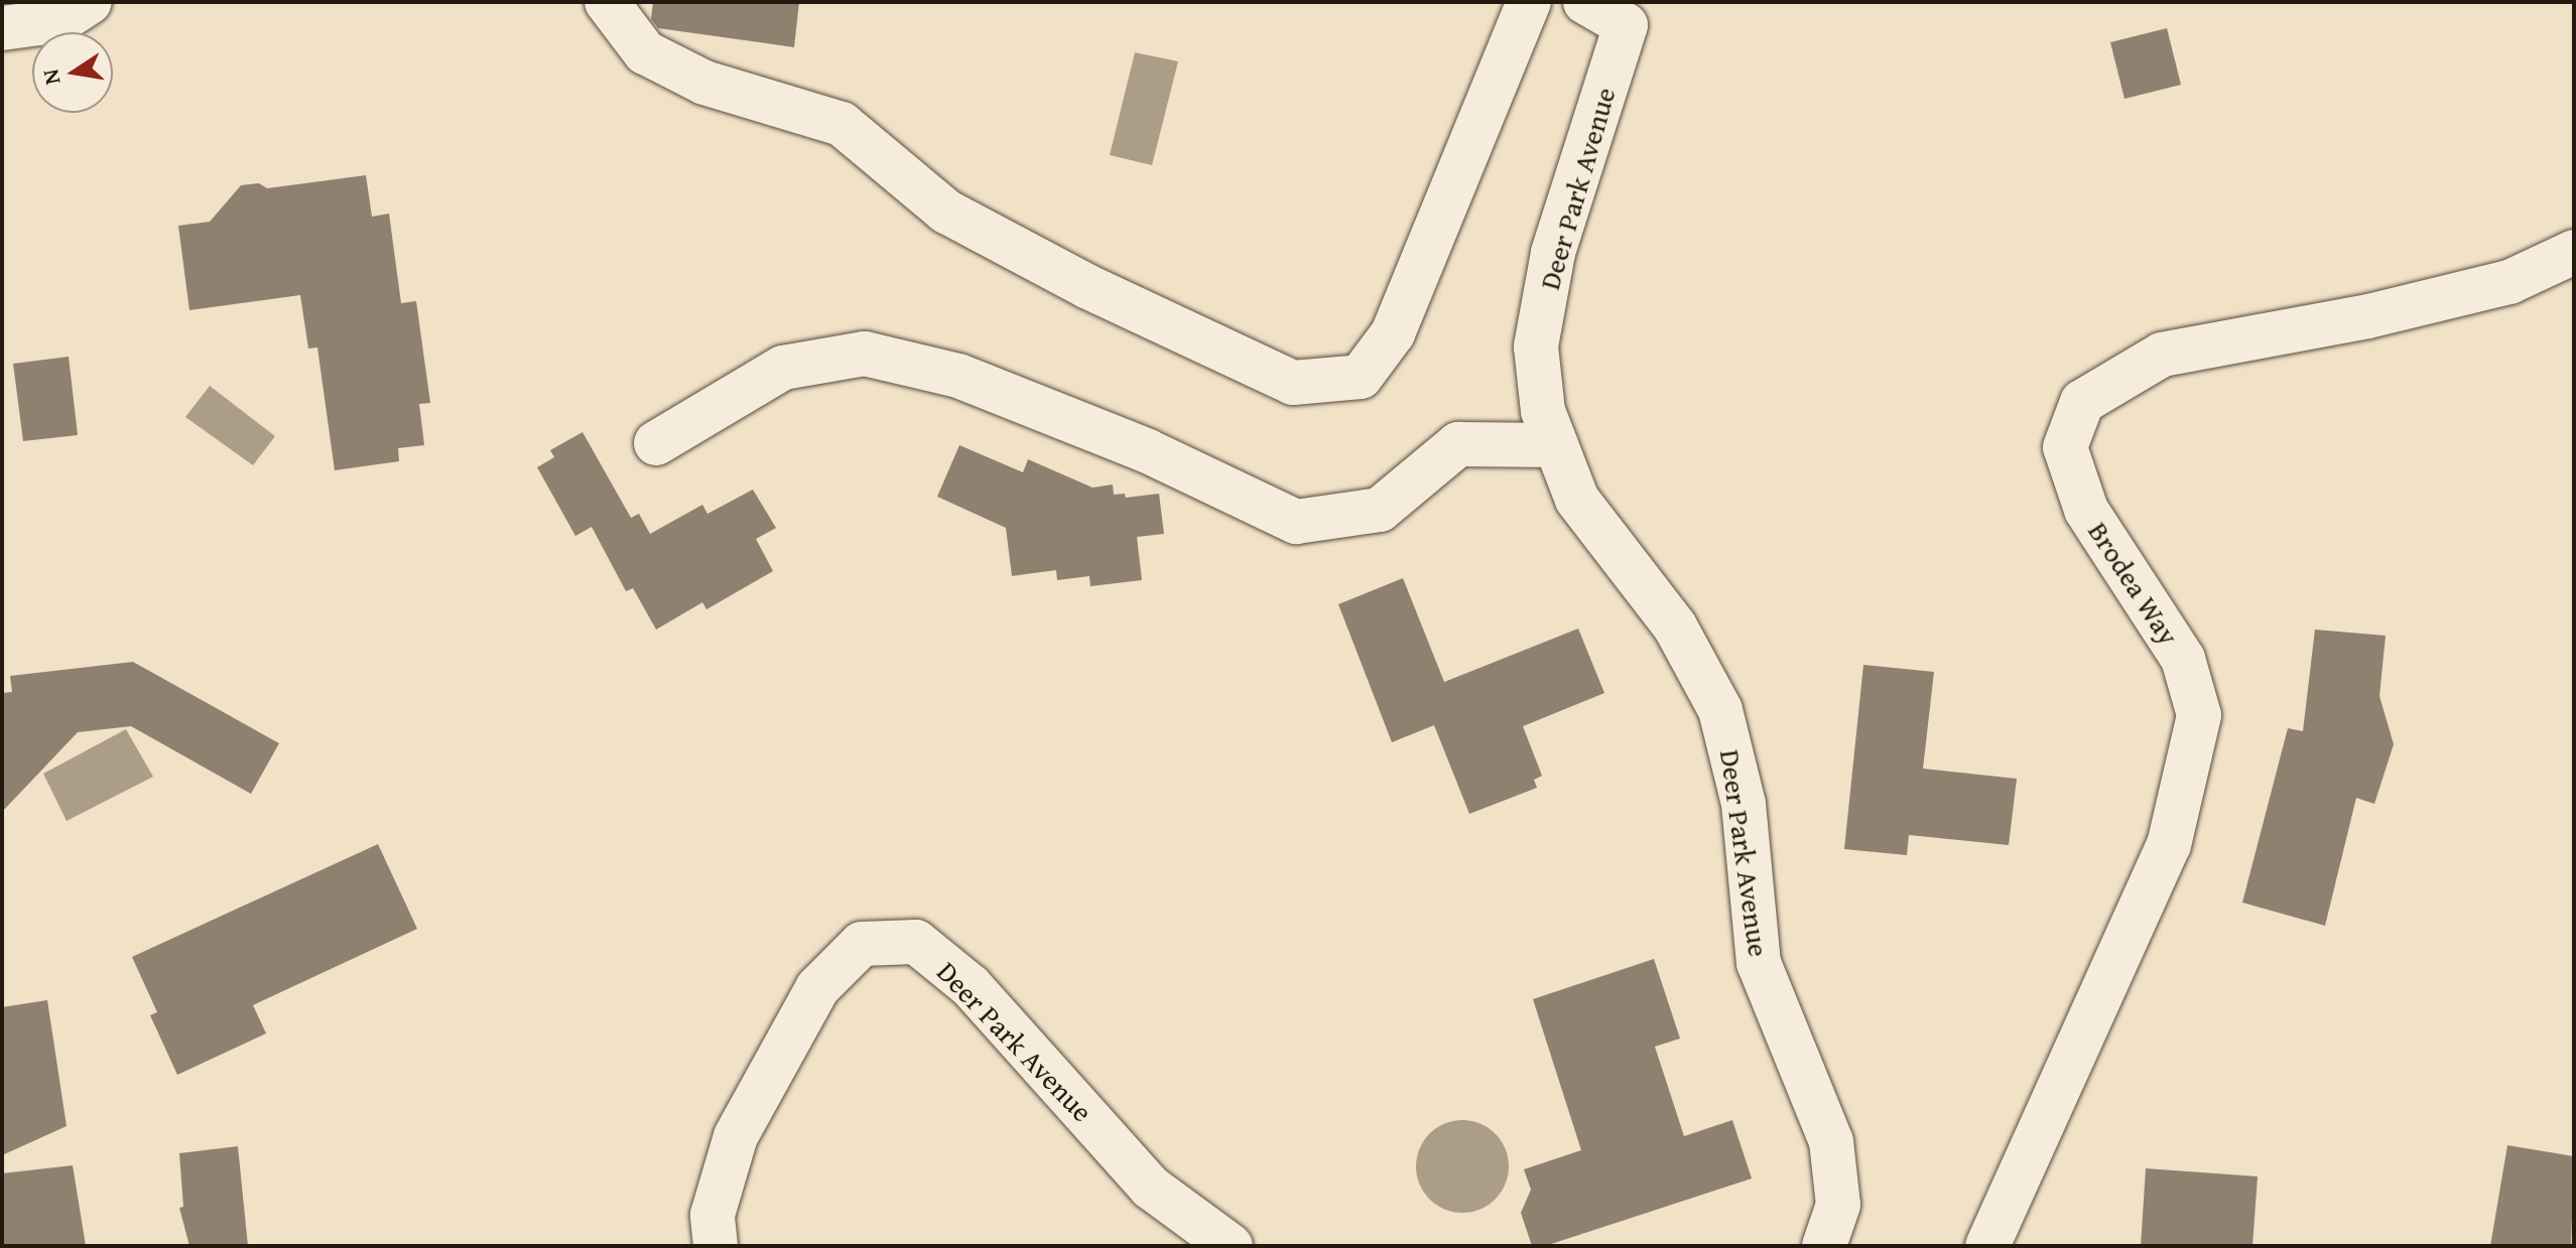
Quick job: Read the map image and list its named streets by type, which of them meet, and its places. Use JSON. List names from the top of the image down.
{
  "streets": {
    "street": ["Deer Park Avenue", "Brodea Way"]
  },
  "north": "left"
}
